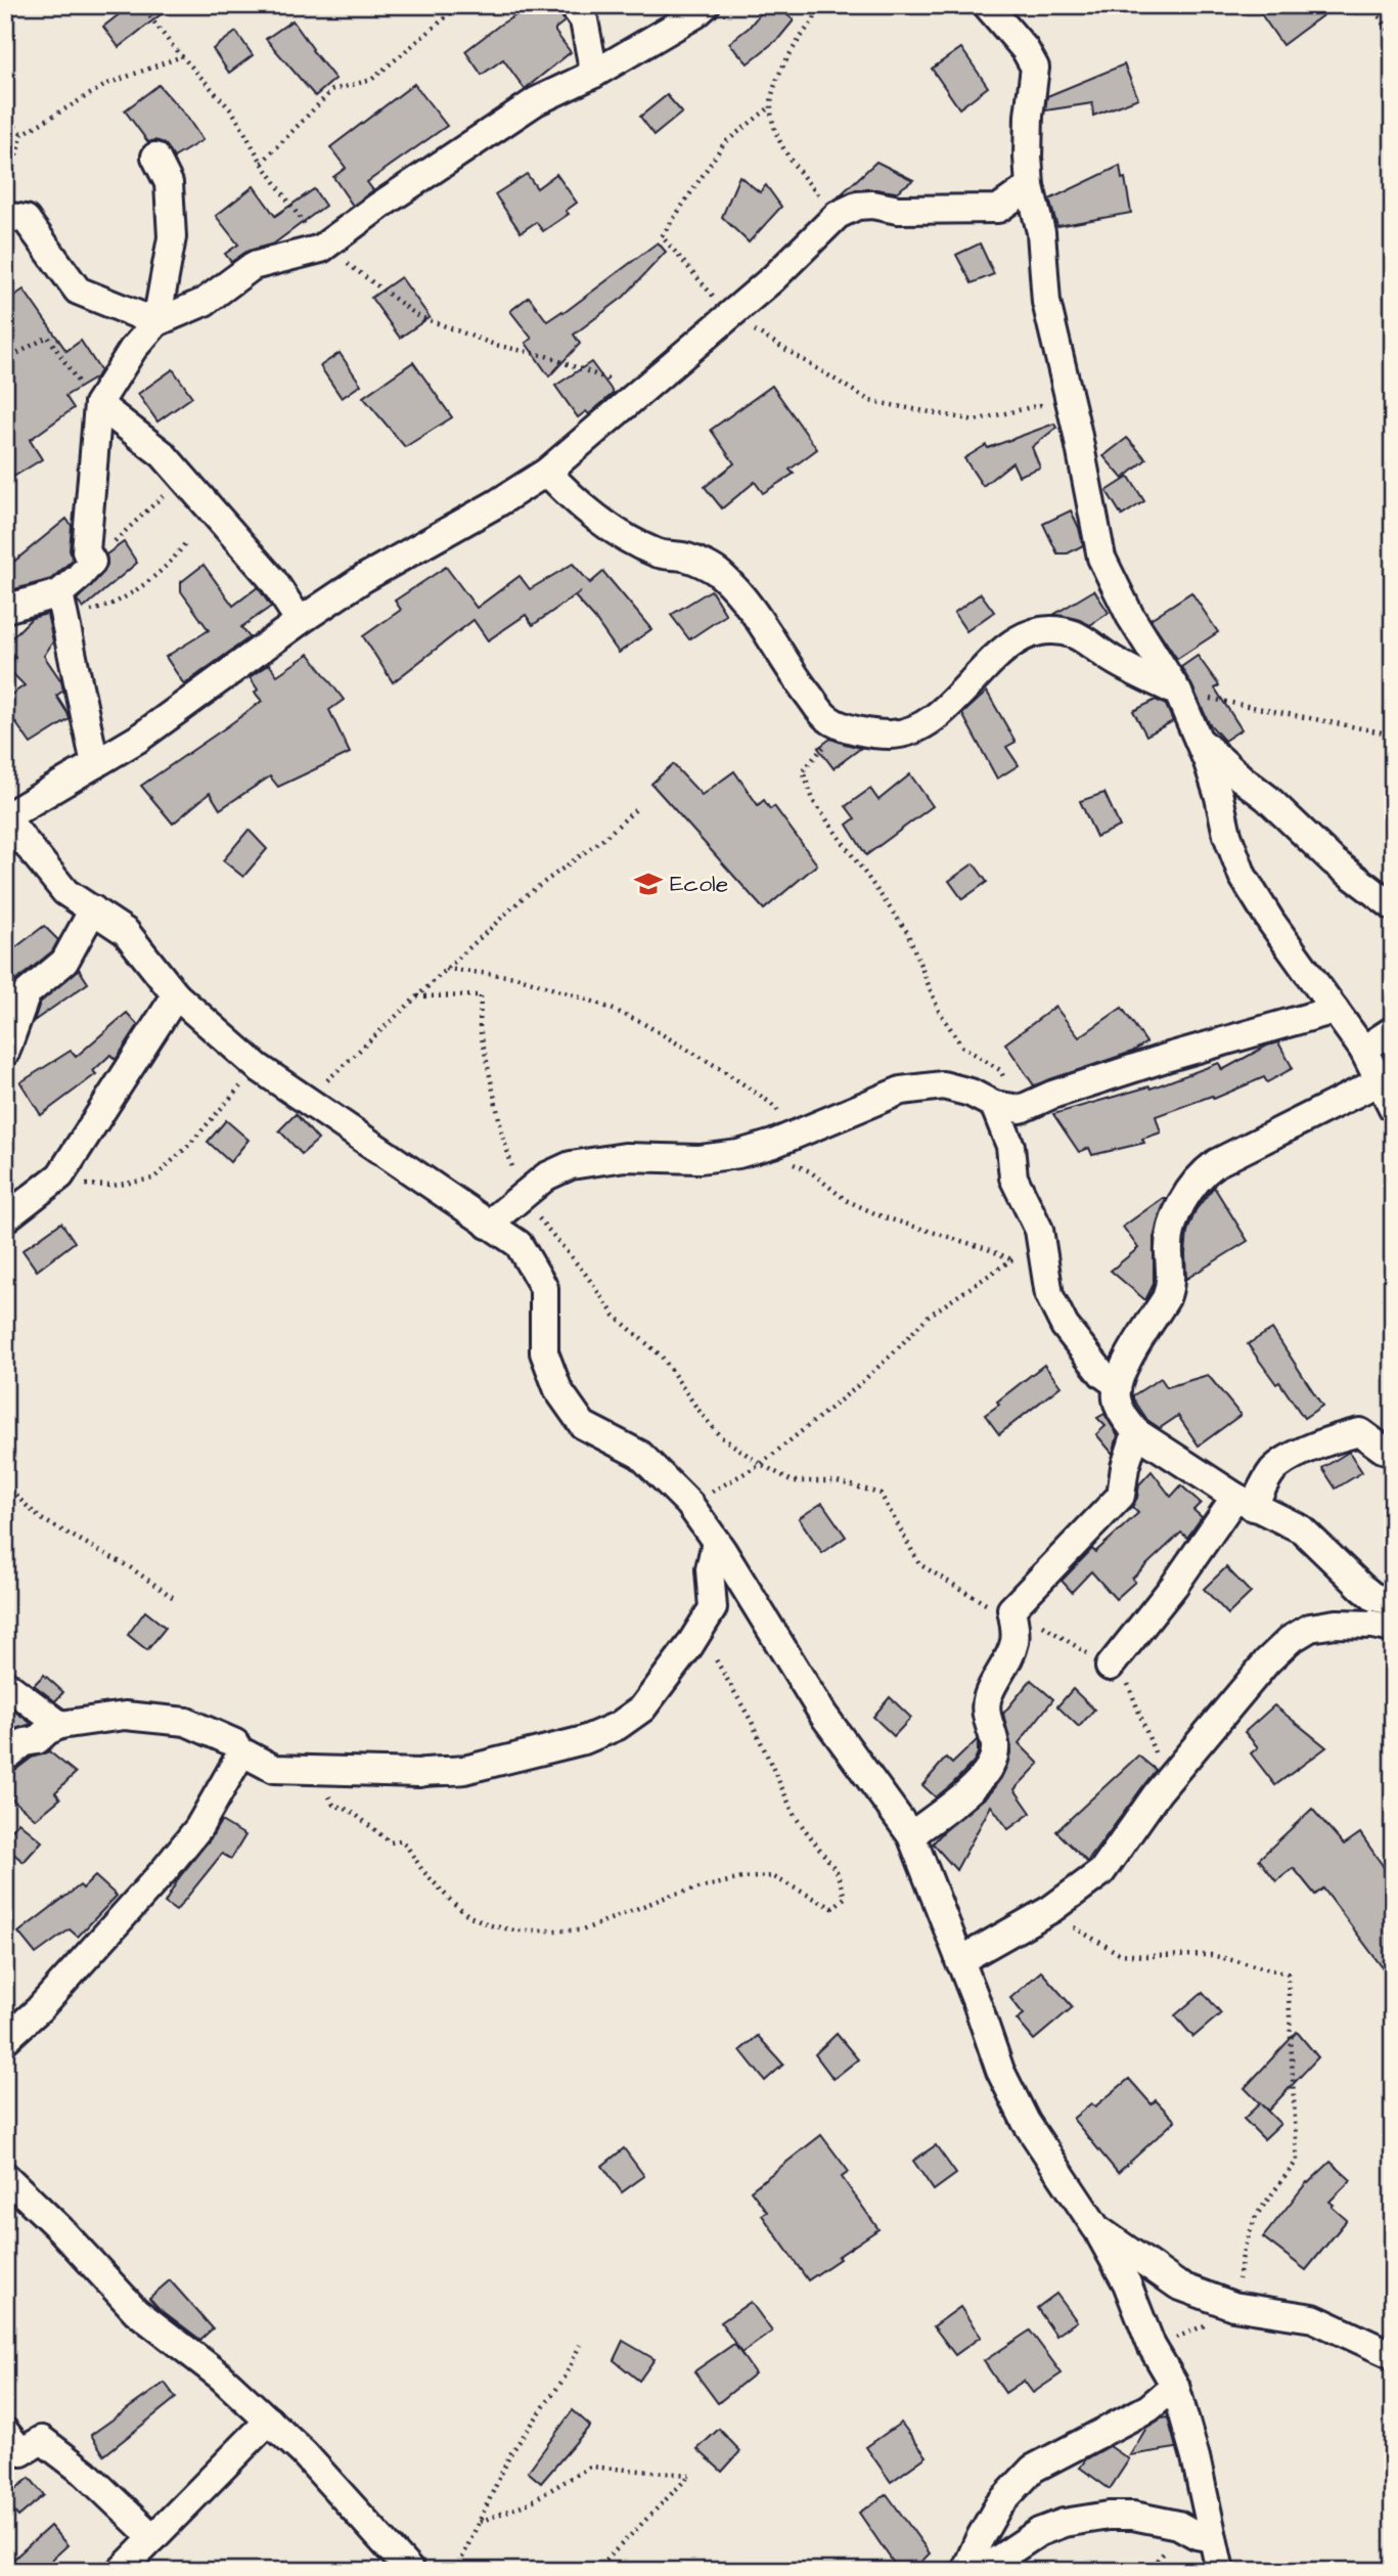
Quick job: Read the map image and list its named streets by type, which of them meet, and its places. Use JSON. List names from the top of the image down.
{
  "places": {
    "school or university": ["Ecole"]
  }
}
